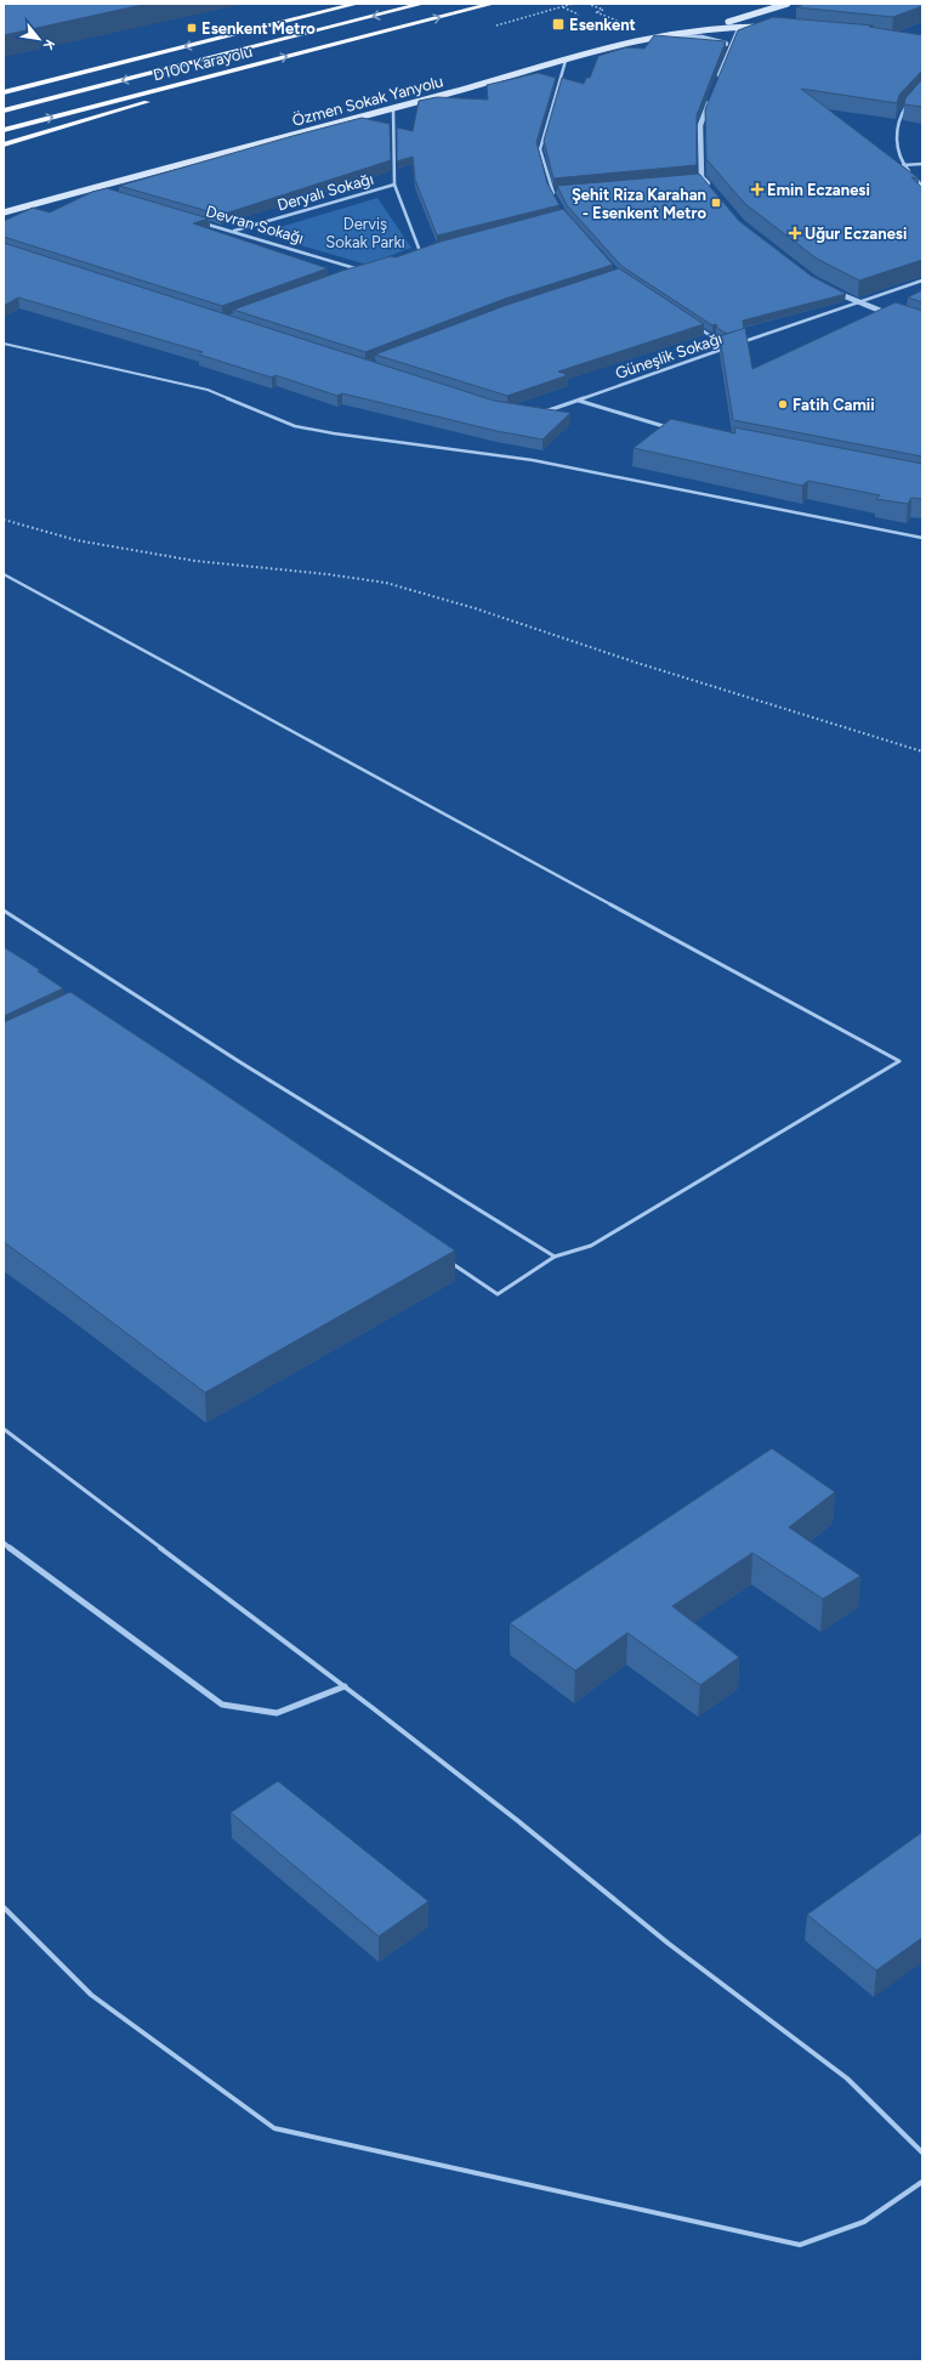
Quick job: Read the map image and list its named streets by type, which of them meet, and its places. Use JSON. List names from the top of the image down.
{
  "streets": {
    "highway": ["D100 Karayolu"],
    "main road": ["Özmen Sokak Yanyolu"],
    "street": ["Deryalı Sokağı", "Devran Sokağı", "Güneşlik Sokağı"]
  },
  "crossings": [
    ["Deryalı Sokağı", "Devran Sokağı"]
  ],
  "parks": ["Derviş Sokak Parkı"],
  "places": {
    "transit": ["Esenkent", "Esenkent Metro", "Şehi̇t Riza Karahan - Esenkent Metro"],
    "health": ["Emin Eczanesi", "Uğur Eczanesi"],
    "other": ["Fatih Camii"]
  },
  "north": "bottom right"
}
